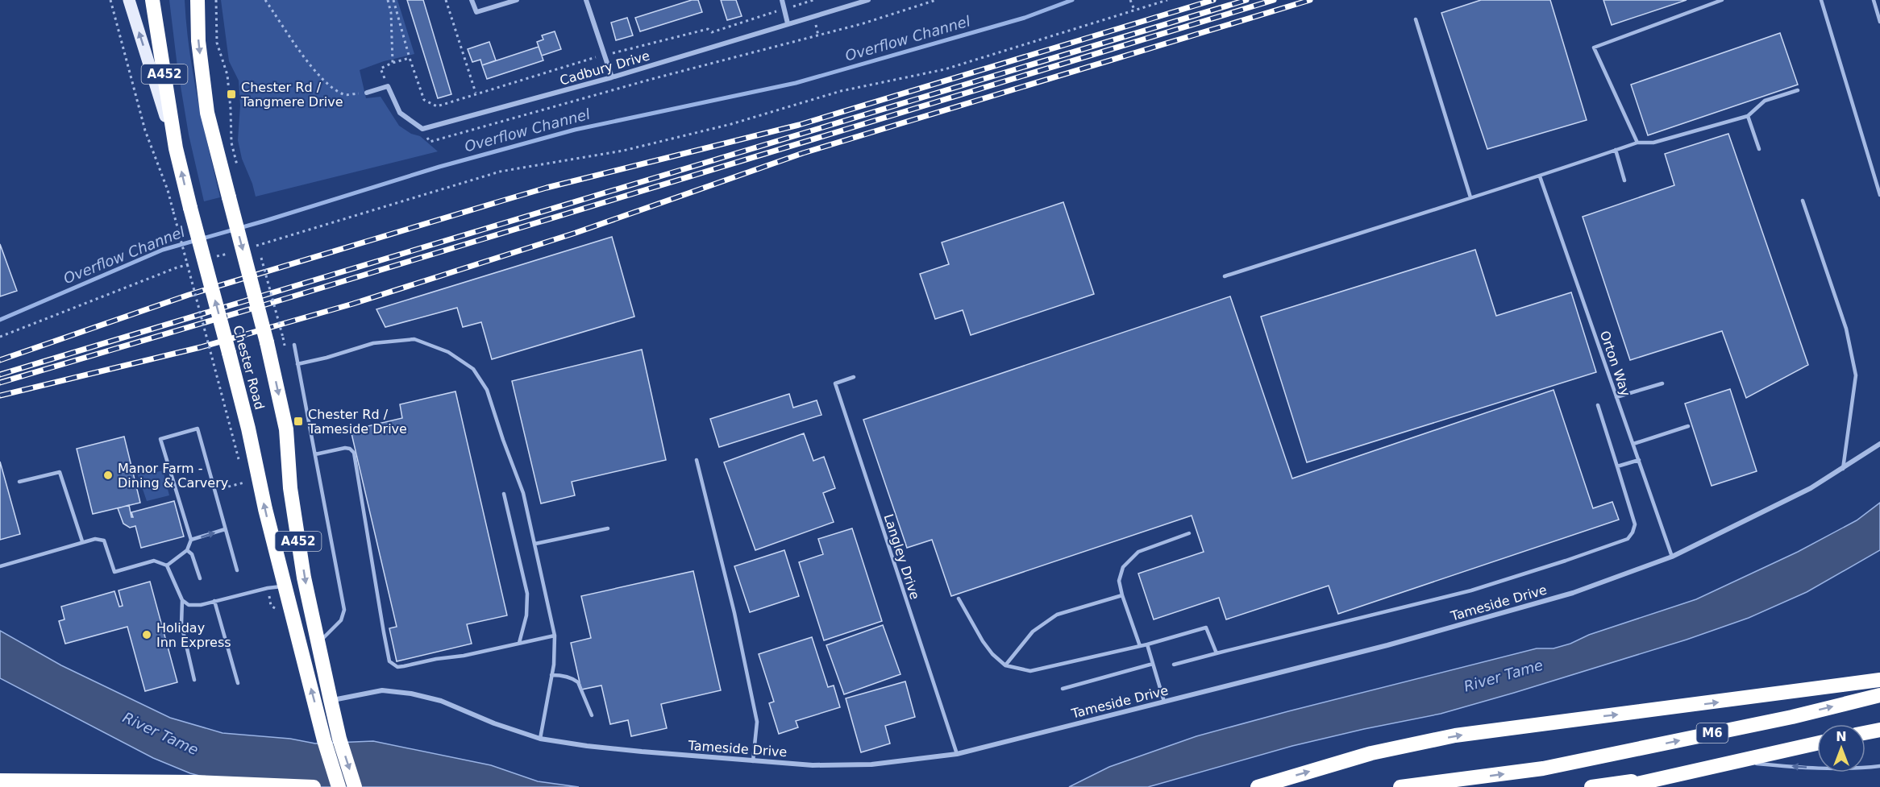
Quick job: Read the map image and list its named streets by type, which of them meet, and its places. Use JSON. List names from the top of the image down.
{
  "streets": {
    "highway": ["A452", "Chester Road", "M6"],
    "street": ["Cadbury Drive", "Tameside Drive"],
    "lane": ["Orton Way", "Langley Drive"]
  },
  "crossings": [
    ["Orton Way", "Tameside Drive"],
    ["Chester Road", "Tameside Drive"],
    ["Langley Drive", "Tameside Drive"]
  ],
  "water": ["Overflow Channel", "River Tame"],
  "places": {
    "transit": ["Chester Rd / Tangmere Drive", "Chester Rd / Tameside Drive"],
    "other": ["Manor Farm - Dining & Carvery", "Holiday Inn Express"]
  },
  "north": "top"
}
